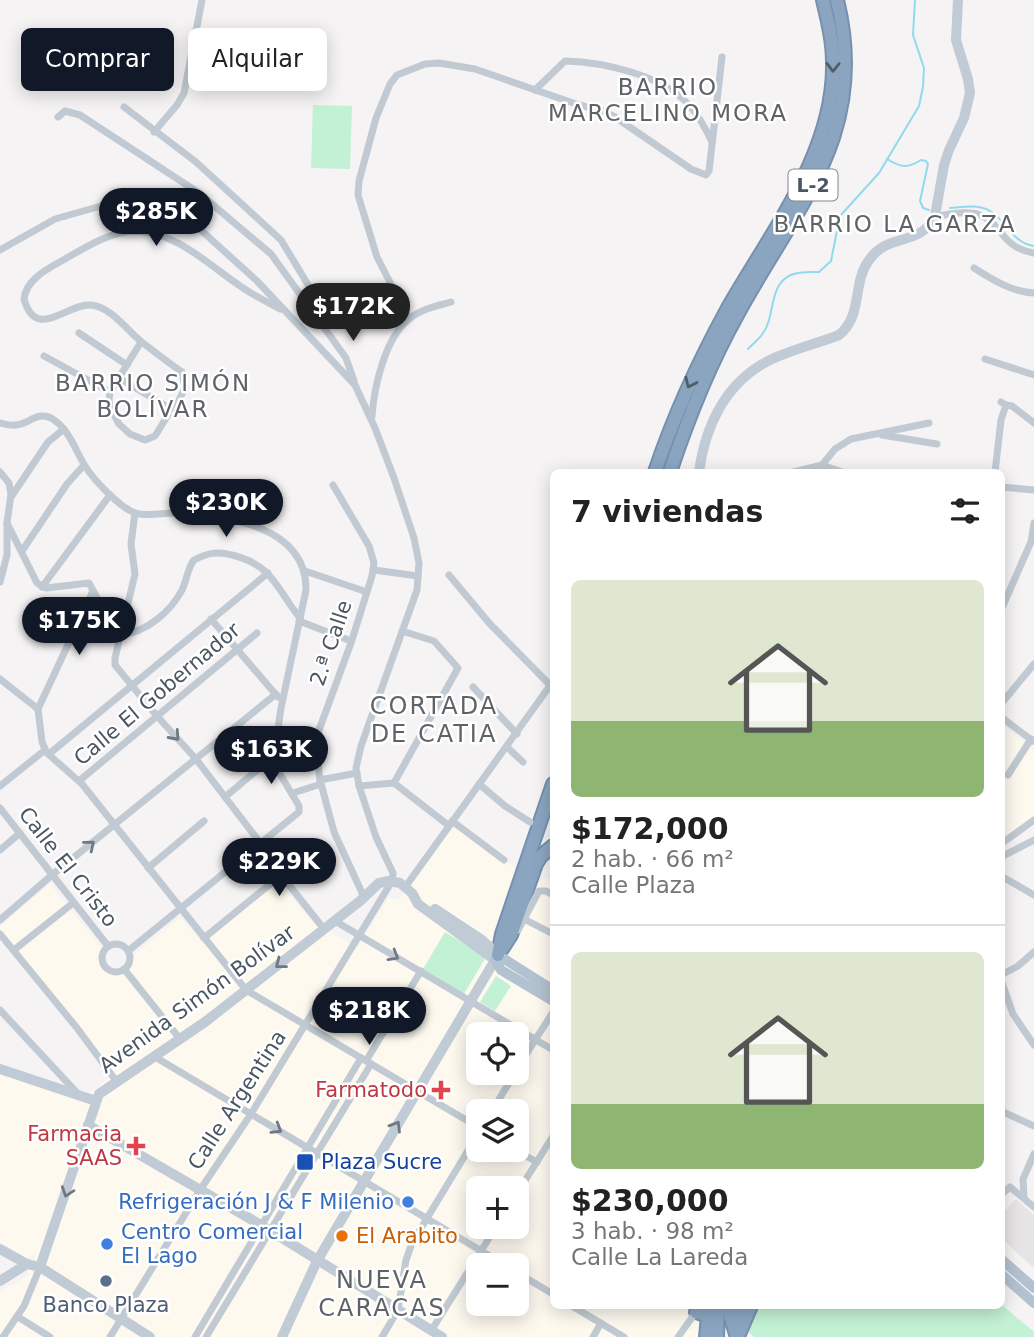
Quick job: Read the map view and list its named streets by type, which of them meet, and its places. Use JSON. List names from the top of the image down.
{
  "streets": {
    "highway": ["L-2"],
    "main road": ["Avenida Simón Bolívar"],
    "street": [
      "2.ª Calle",
      "Calle El Gobernador",
      "Calle El Cristo",
      "Calle Argentina"
    ]
  },
  "crossings": [
    ["2.ª Calle", "Avenida Simón Bolívar"],
    ["Avenida Simón Bolívar", "Calle Argentina"]
  ],
  "one_way": ["Avenida Simón Bolívar"],
  "districts": [
    "BARRIO MARCELINO MORA",
    "BARRIO LA GARZA",
    "BARRIO SIMÓN BOLÍVAR",
    "CORTADA DE CATIA",
    "NUEVA CARACAS"
  ],
  "places": {
    "health": ["Farmatodo", "Farmacia SAAS"],
    "transit": ["Plaza Sucre"],
    "other": [
      "Refrigeración J & F Milenio",
      "El Arabito",
      "Centro Comercial El Lago",
      "Banco Plaza"
    ]
  },
  "page": {
    "chip": ["Comprar", "Alquilar"],
    "price": [
      "$285K",
      "$172K",
      "$230K",
      "$175K",
      "$163K",
      "$229K",
      "$218K"
    ],
    "heading": "7 viviendas",
    "list": [
      {
        "name": "$172,000",
        "note": "2 hab. · 66 m² · Calle Plaza"
      },
      {
        "name": "$230,000",
        "note": "3 hab. · 98 m² · Calle La Lareda"
      }
    ],
    "map_buttons": ["+", "−"]
  }
}
